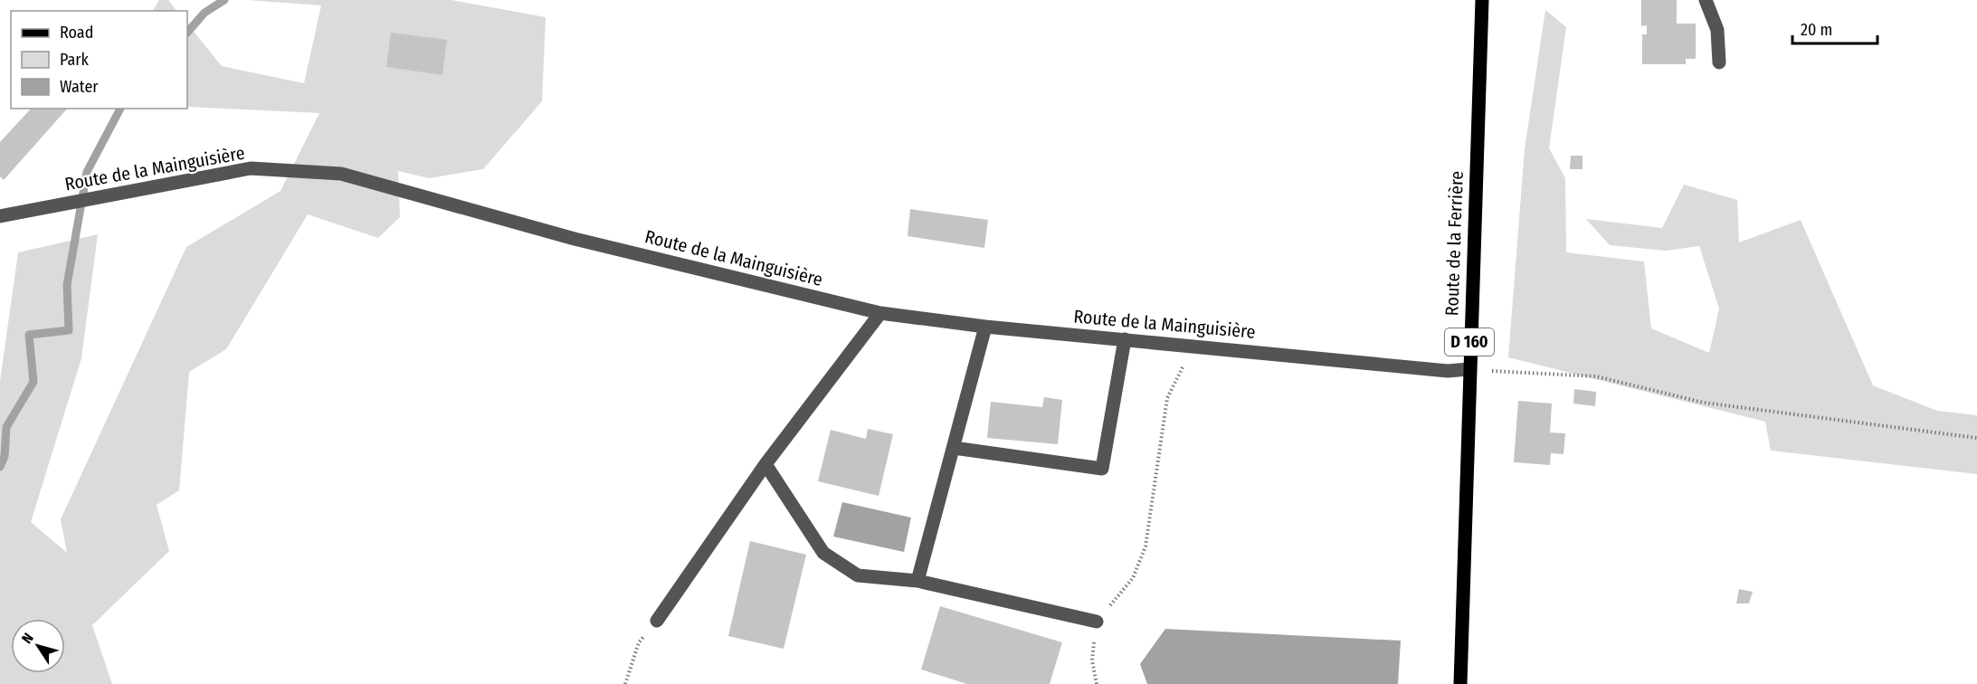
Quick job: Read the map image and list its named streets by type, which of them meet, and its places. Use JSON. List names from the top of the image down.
{
  "streets": {
    "main road": ["Route de la Ferrière", "D 160"],
    "street": ["Route de la Mainguisière"]
  },
  "crossings": [
    ["Route de la Mainguisière", "Route de la Ferrière"]
  ],
  "legend": ["Road", "Park", "Water"],
  "scale_bar": "20 m",
  "north": "top left"
}
